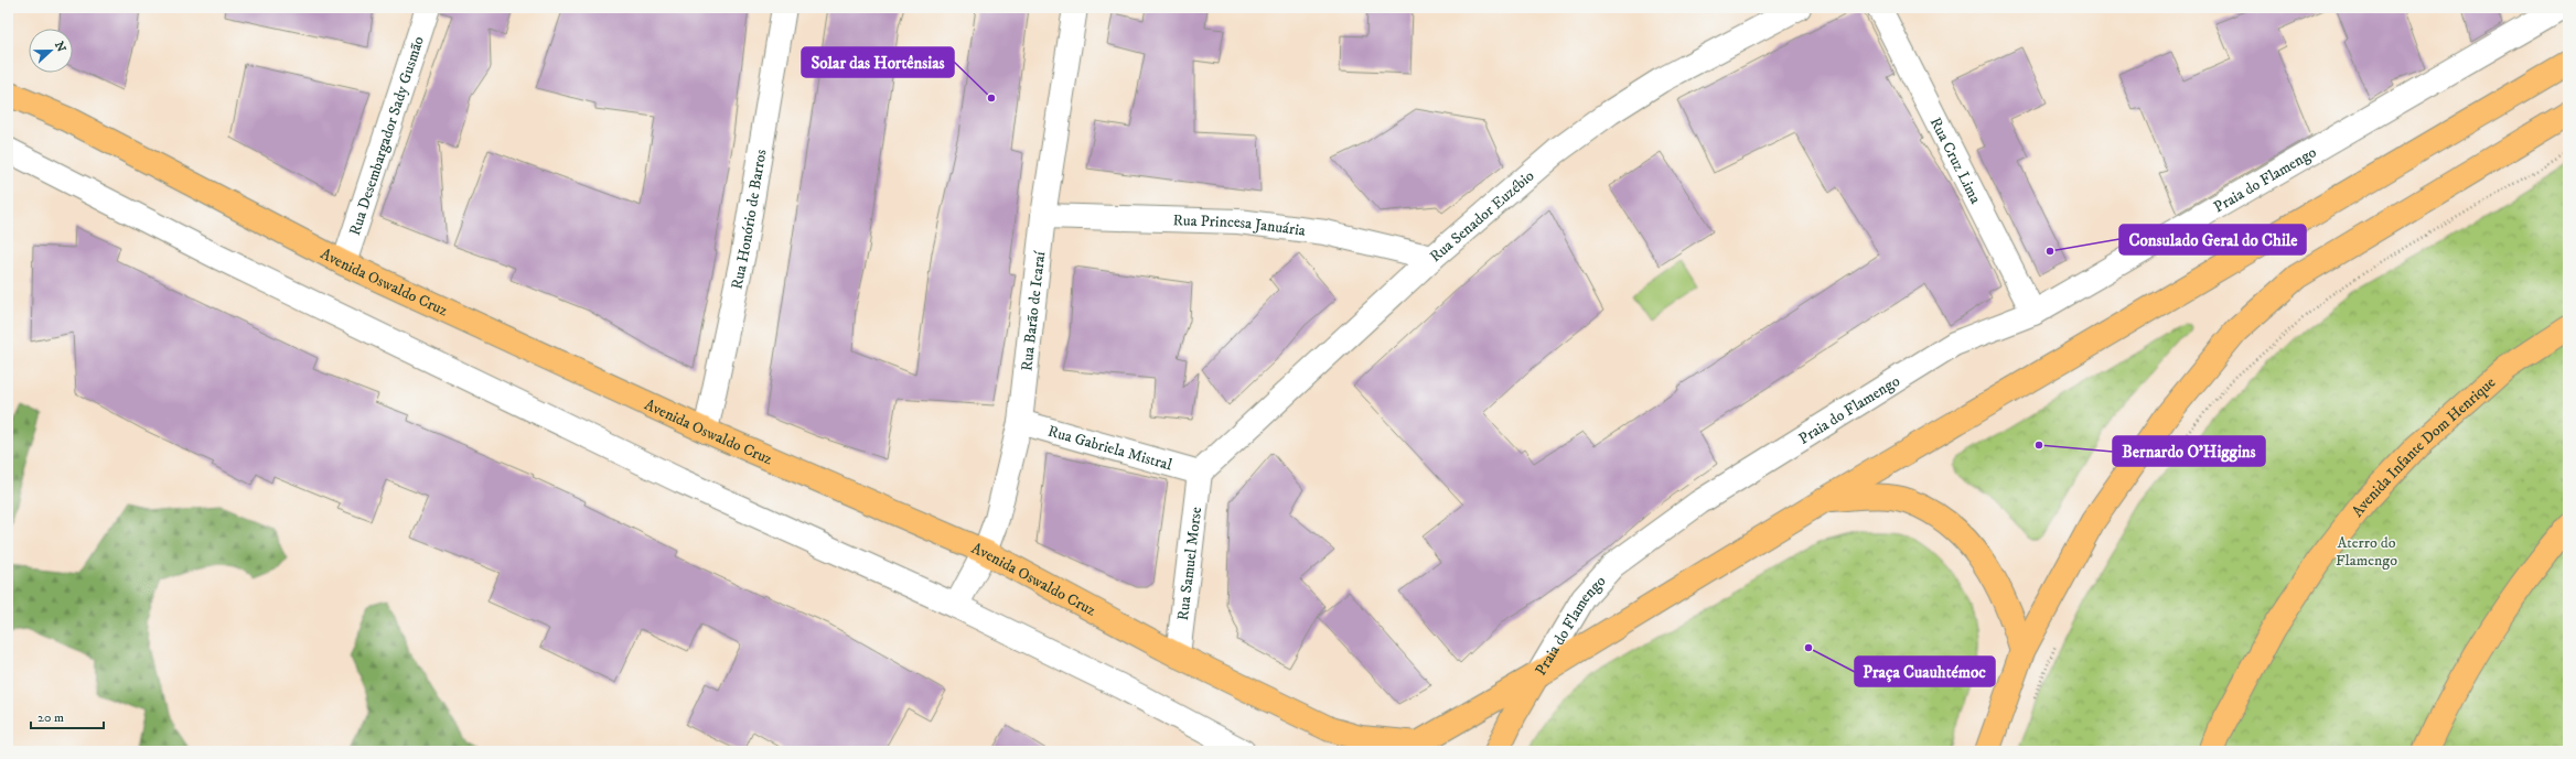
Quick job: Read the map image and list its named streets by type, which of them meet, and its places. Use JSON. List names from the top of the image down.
{
  "streets": {
    "main road": ["Praia do Flamengo", "Avenida Oswaldo Cruz", "Avenida Infante Dom Henrique"],
    "street": [
      "Rua Desembargador Sady Gusmão",
      "Rua Cruz Lima",
      "Rua Senador Euzébio",
      "Rua Honório de Barros",
      "Rua Princesa Januária",
      "Rua Barão de Icaraí",
      "Rua Gabriela Mistral",
      "Rua Samuel Morse"
    ]
  },
  "crossings": [
    ["Rua Desembargador Sady Gusmão", "Avenida Oswaldo Cruz"],
    ["Rua Cruz Lima", "Praia do Flamengo"],
    ["Praia do Flamengo", "Avenida Oswaldo Cruz"],
    ["Rua Senador Euzébio", "Rua Princesa Januária"],
    ["Rua Senador Euzébio", "Rua Gabriela Mistral"],
    ["Rua Senador Euzébio", "Rua Samuel Morse"],
    ["Rua Honório de Barros", "Avenida Oswaldo Cruz"],
    ["Rua Princesa Januária", "Rua Barão de Icaraí"],
    ["Avenida Oswaldo Cruz", "Rua Barão de Icaraí"],
    ["Avenida Oswaldo Cruz", "Rua Samuel Morse"],
    ["Rua Barão de Icaraí", "Rua Gabriela Mistral"],
    ["Rua Gabriela Mistral", "Rua Samuel Morse"]
  ],
  "parks": ["Aterro do Flamengo"],
  "places": [
    "Solar das Hortênsias",
    "Consulado Geral do Chile",
    "Bernardo O'Higgins",
    "Praça Cuauhtémoc"
  ],
  "scale_bar": "20 m",
  "north": "right"
}
